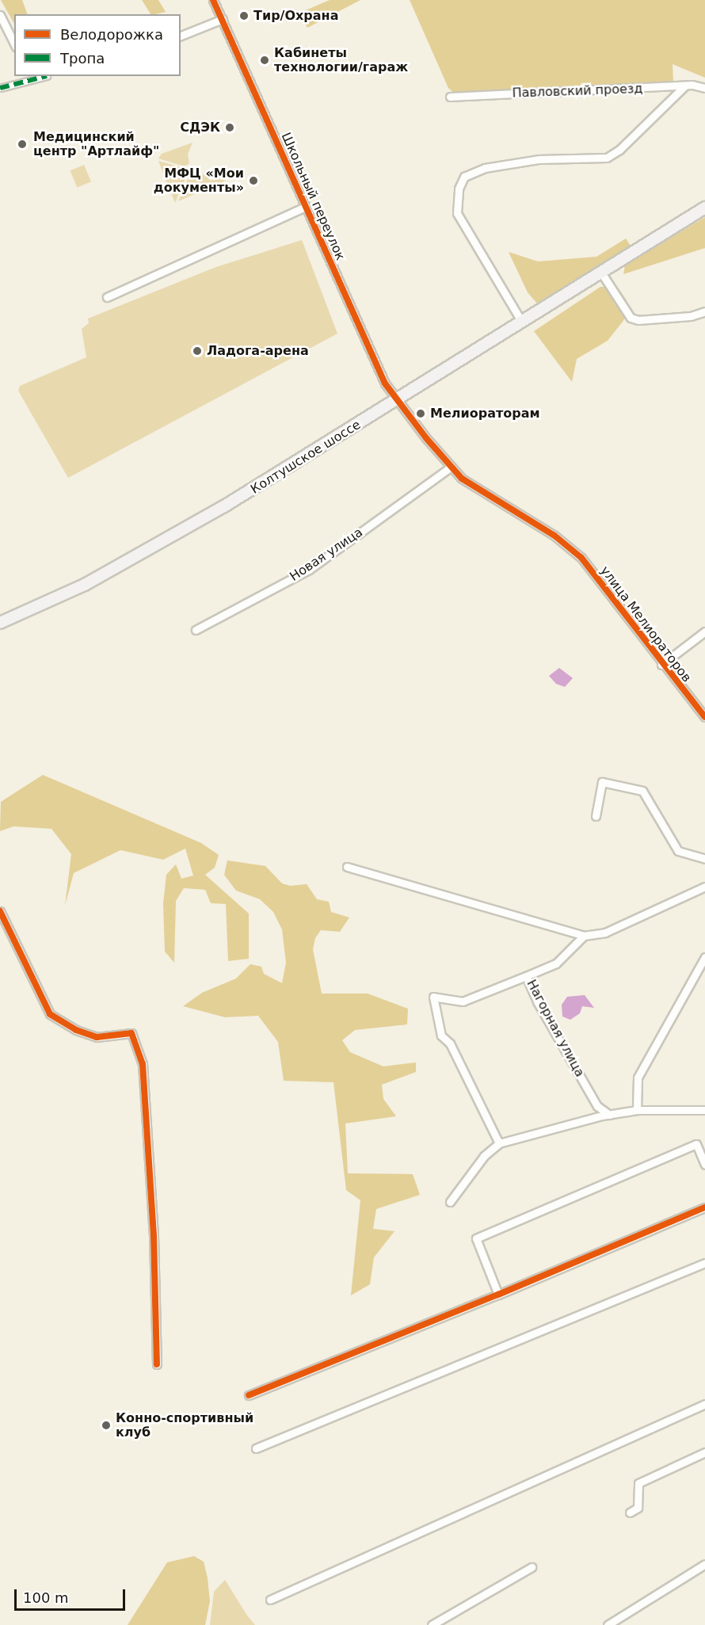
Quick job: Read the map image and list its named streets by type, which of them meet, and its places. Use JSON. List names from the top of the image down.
{
  "streets": {
    "main road": ["Колтушское шоссе"],
    "street": [
      "Павловский проезд",
      "Школьный переулок",
      "Новая улица",
      "улица Мелиораторов",
      "Нагорная улица"
    ]
  },
  "crossings": [
    ["Школьный переулок", "Колтушское шоссе"],
    ["Школьный переулок", "улица Мелиораторов"],
    ["Колтушское шоссе", "улица Мелиораторов"],
    ["Новая улица", "улица Мелиораторов"]
  ],
  "places": [
    "Тир/Охрана",
    "Кабинеты технологии/гараж",
    "СДЭК",
    "Медицинский центр \"Артлайф\"",
    "МФЦ «Мои документы»",
    "Ладога-арена",
    "Мелиораторам",
    "Конно-спортивный клуб"
  ],
  "legend": ["Велодорожка", "Тропа"],
  "scale_bar": "100 m"
}
